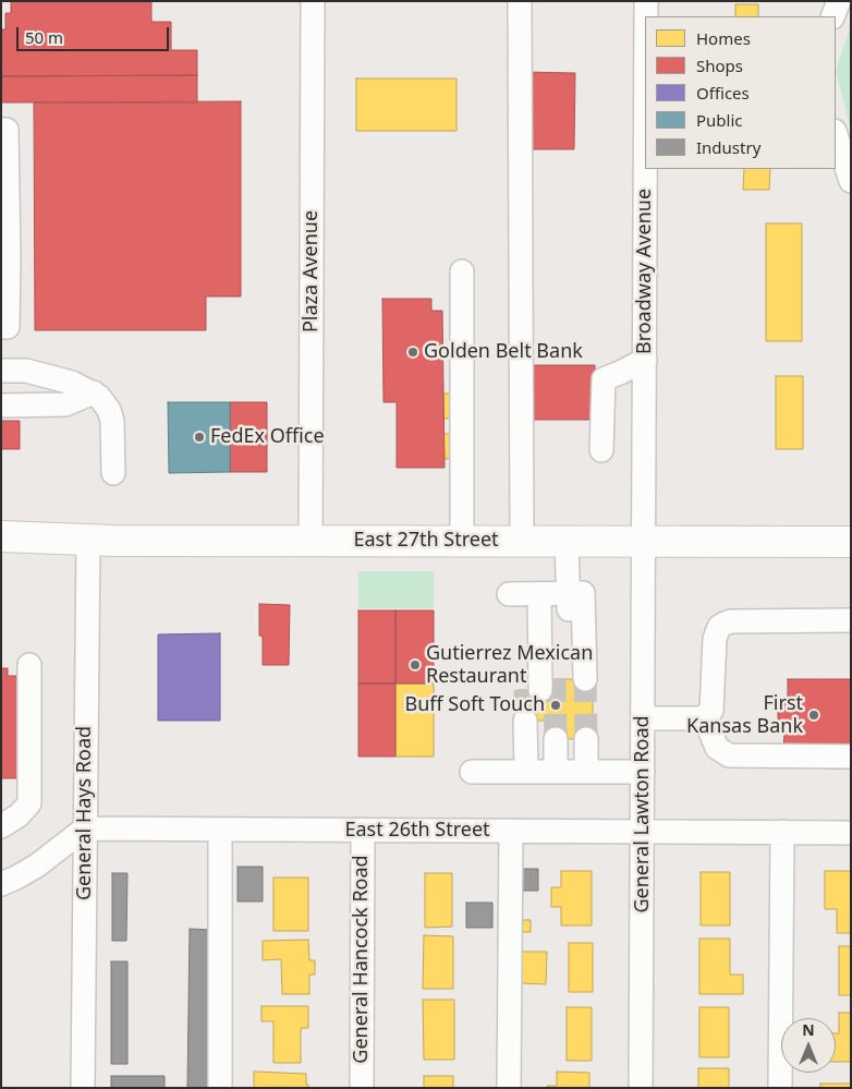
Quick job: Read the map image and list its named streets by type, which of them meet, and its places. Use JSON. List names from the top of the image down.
{
  "streets": {
    "main road": ["East 27th Street"],
    "street": [
      "Plaza Avenue",
      "Broadway Avenue",
      "General Hays Road",
      "General Lawton Road",
      "East 26th Street",
      "General Hancock Road"
    ]
  },
  "crossings": [
    ["Plaza Avenue", "East 27th Street"],
    ["Broadway Avenue", "East 27th Street"],
    ["Broadway Avenue", "General Lawton Road"],
    ["East 27th Street", "General Hays Road"],
    ["East 27th Street", "General Lawton Road"],
    ["General Hays Road", "East 26th Street"],
    ["General Lawton Road", "East 26th Street"],
    ["East 26th Street", "General Hancock Road"]
  ],
  "places": [
    "Golden Belt Bank",
    "FedEx Office",
    "Gutierrez Mexican Restaurant",
    "Buff Soft Touch",
    "First Kansas Bank"
  ],
  "legend": [
    "Homes",
    "Shops",
    "Offices",
    "Public",
    "Industry"
  ],
  "scale_bar": "50 m",
  "north": "top"
}
